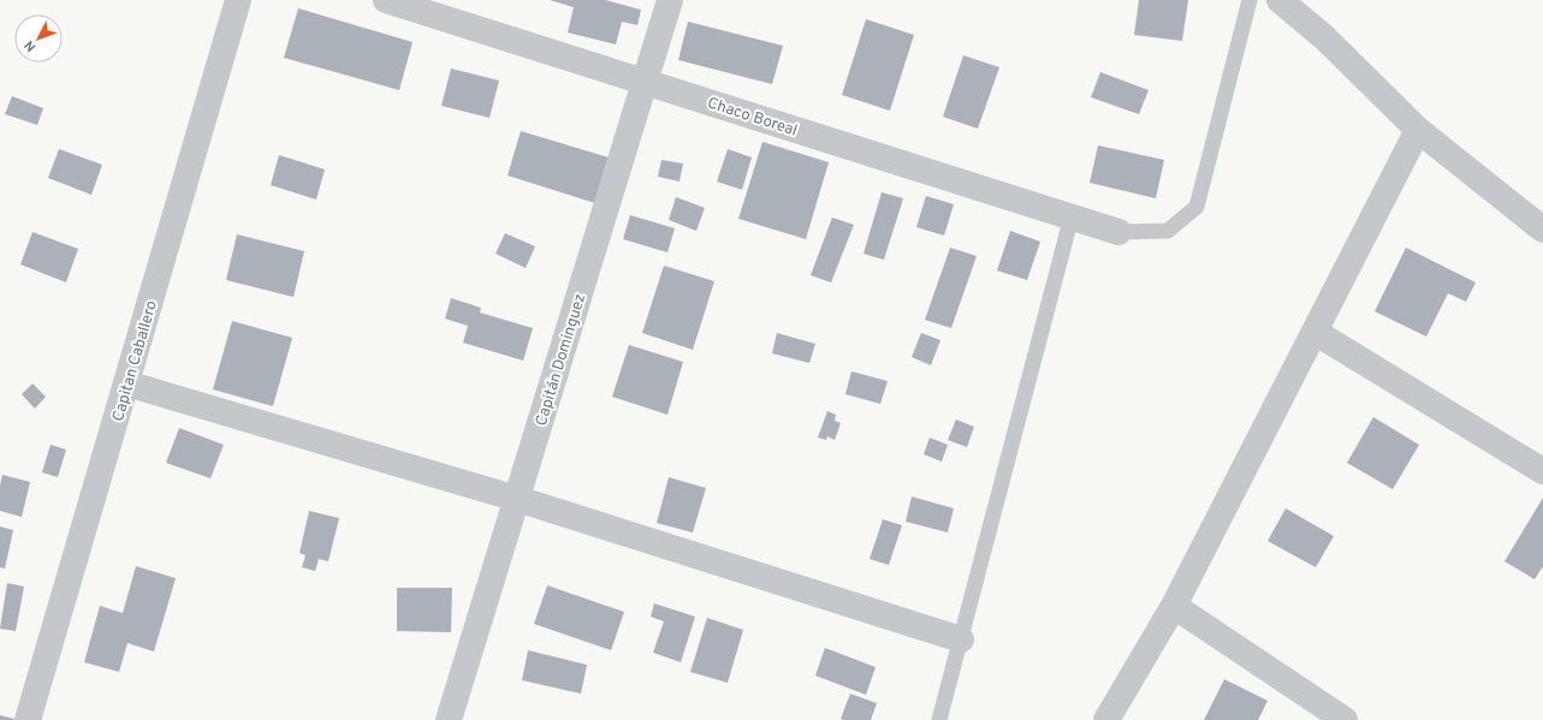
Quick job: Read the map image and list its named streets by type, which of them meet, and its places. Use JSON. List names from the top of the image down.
{
  "streets": {
    "street": ["Chaco Boreal", "Capitán Dominguez", "Capitan Caballero"]
  },
  "crossings": [
    ["Chaco Boreal", "Capitán Dominguez"]
  ],
  "north": "bottom left"
}
